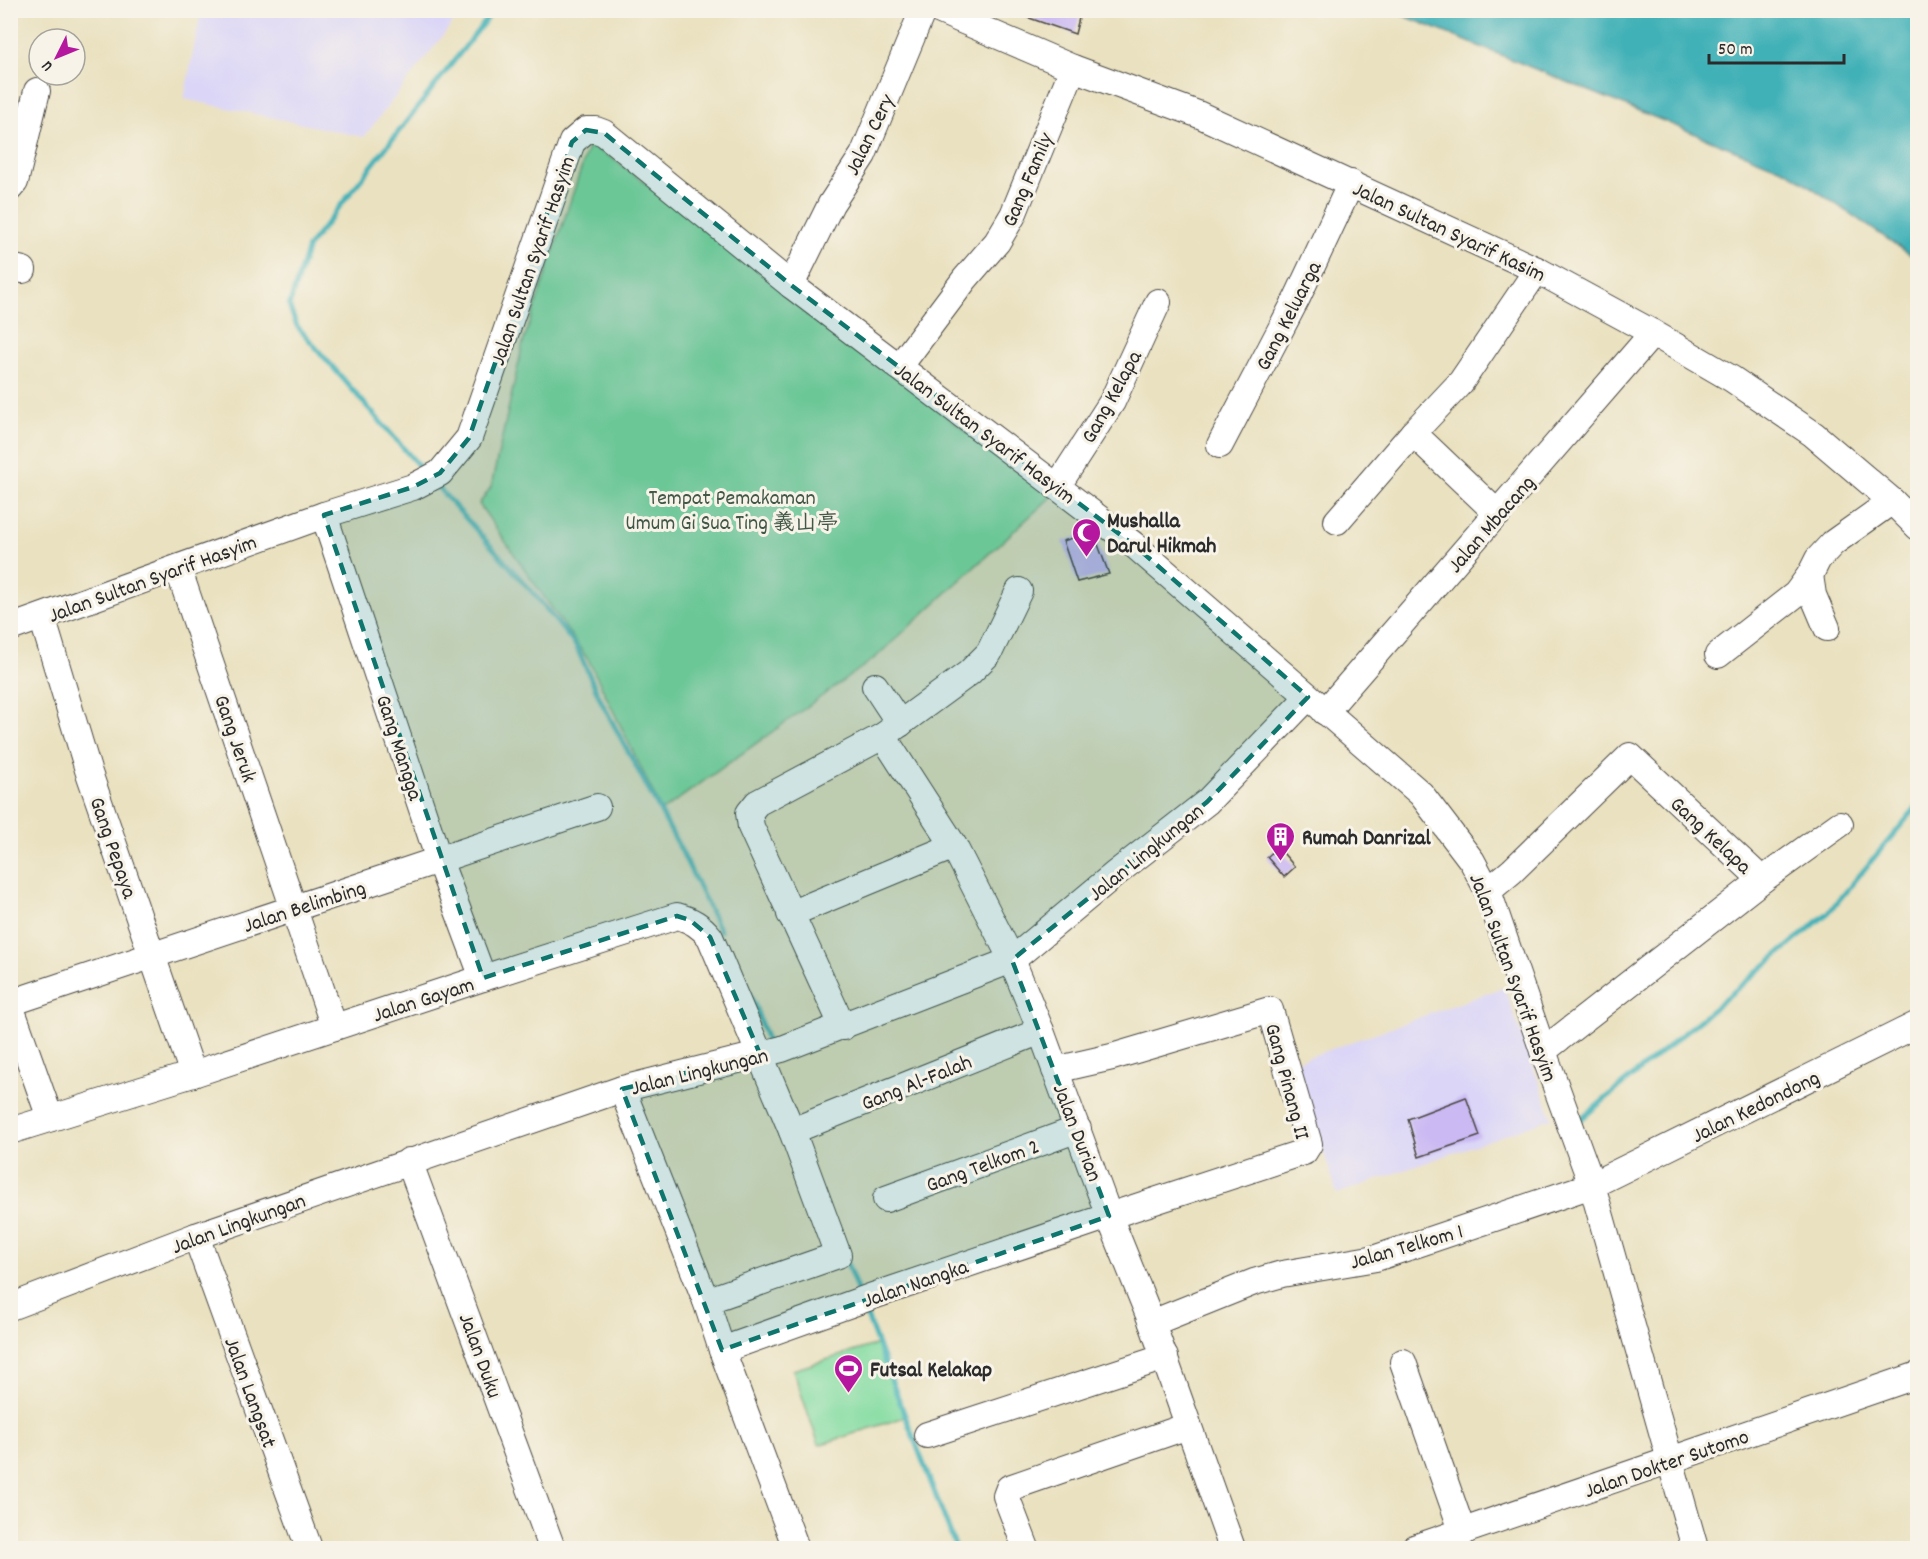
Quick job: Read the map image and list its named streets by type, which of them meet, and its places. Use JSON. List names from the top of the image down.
{
  "streets": {
    "street": [
      "Jalan Cery",
      "Gang Family",
      "Jalan Sultan Syarif Kasim",
      "Jalan Sultan Syarif Hasyim",
      "Gang Keluarga",
      "Gang Kelapa",
      "Jalan Mbacang",
      "Gang Jeruk",
      "Gang Mangga",
      "Gang Pepaya",
      "Jalan Lingkungan",
      "Jalan Belimbing",
      "Jalan Gayam",
      "Gang Al-Falah",
      "Gang Pinang II",
      "Jalan Kedondong",
      "Jalan Durian",
      "Gang Telkom 2",
      "Jalan Telkom 1",
      "Jalan Nangka",
      "Jalan Duku",
      "Jalan Langsat",
      "Jalan Dokter Sutomo"
    ]
  },
  "crossings": [
    ["Jalan Cery", "Jalan Sultan Syarif Hasyim"],
    ["Gang Family", "Jalan Sultan Syarif Kasim"],
    ["Gang Family", "Jalan Sultan Syarif Hasyim"],
    ["Jalan Sultan Syarif Kasim", "Gang Keluarga"],
    ["Jalan Sultan Syarif Kasim", "Jalan Mbacang"],
    ["Jalan Sultan Syarif Hasyim", "Gang Kelapa"],
    ["Jalan Sultan Syarif Hasyim", "Jalan Mbacang"],
    ["Jalan Sultan Syarif Hasyim", "Gang Jeruk"],
    ["Jalan Sultan Syarif Hasyim", "Gang Mangga"],
    ["Jalan Sultan Syarif Hasyim", "Gang Pepaya"],
    ["Jalan Sultan Syarif Hasyim", "Jalan Lingkungan"],
    ["Jalan Sultan Syarif Hasyim", "Jalan Kedondong"],
    ["Jalan Sultan Syarif Hasyim", "Jalan Telkom 1"],
    ["Jalan Sultan Syarif Hasyim", "Jalan Dokter Sutomo"],
    ["Jalan Mbacang", "Jalan Lingkungan"],
    ["Gang Jeruk", "Jalan Belimbing"],
    ["Gang Jeruk", "Jalan Gayam"],
    ["Gang Mangga", "Jalan Belimbing"],
    ["Gang Mangga", "Jalan Gayam"],
    ["Gang Pepaya", "Jalan Belimbing"],
    ["Gang Pepaya", "Jalan Gayam"],
    ["Jalan Lingkungan", "Jalan Gayam"],
    ["Jalan Lingkungan", "Jalan Durian"],
    ["Jalan Lingkungan", "Jalan Duku"],
    ["Jalan Lingkungan", "Jalan Langsat"],
    ["Gang Al-Falah", "Jalan Durian"],
    ["Gang Pinang II", "Jalan Durian"],
    ["Gang Pinang II", "Jalan Nangka"],
    ["Jalan Kedondong", "Jalan Telkom 1"],
    ["Jalan Durian", "Gang Telkom 2"],
    ["Jalan Durian", "Jalan Telkom 1"],
    ["Jalan Durian", "Jalan Nangka"]
  ],
  "parks": ["Tempat Pemakaman Umum Gi Sua Ting 義山亭"],
  "places": {
    "mosque": ["Mushalla Darul Hikmah"],
    "building": ["Rumah Danrizal"],
    "sports": ["Futsal Kelakap"]
  },
  "scale_bar": "50 m",
  "north": "bottom left"
}
